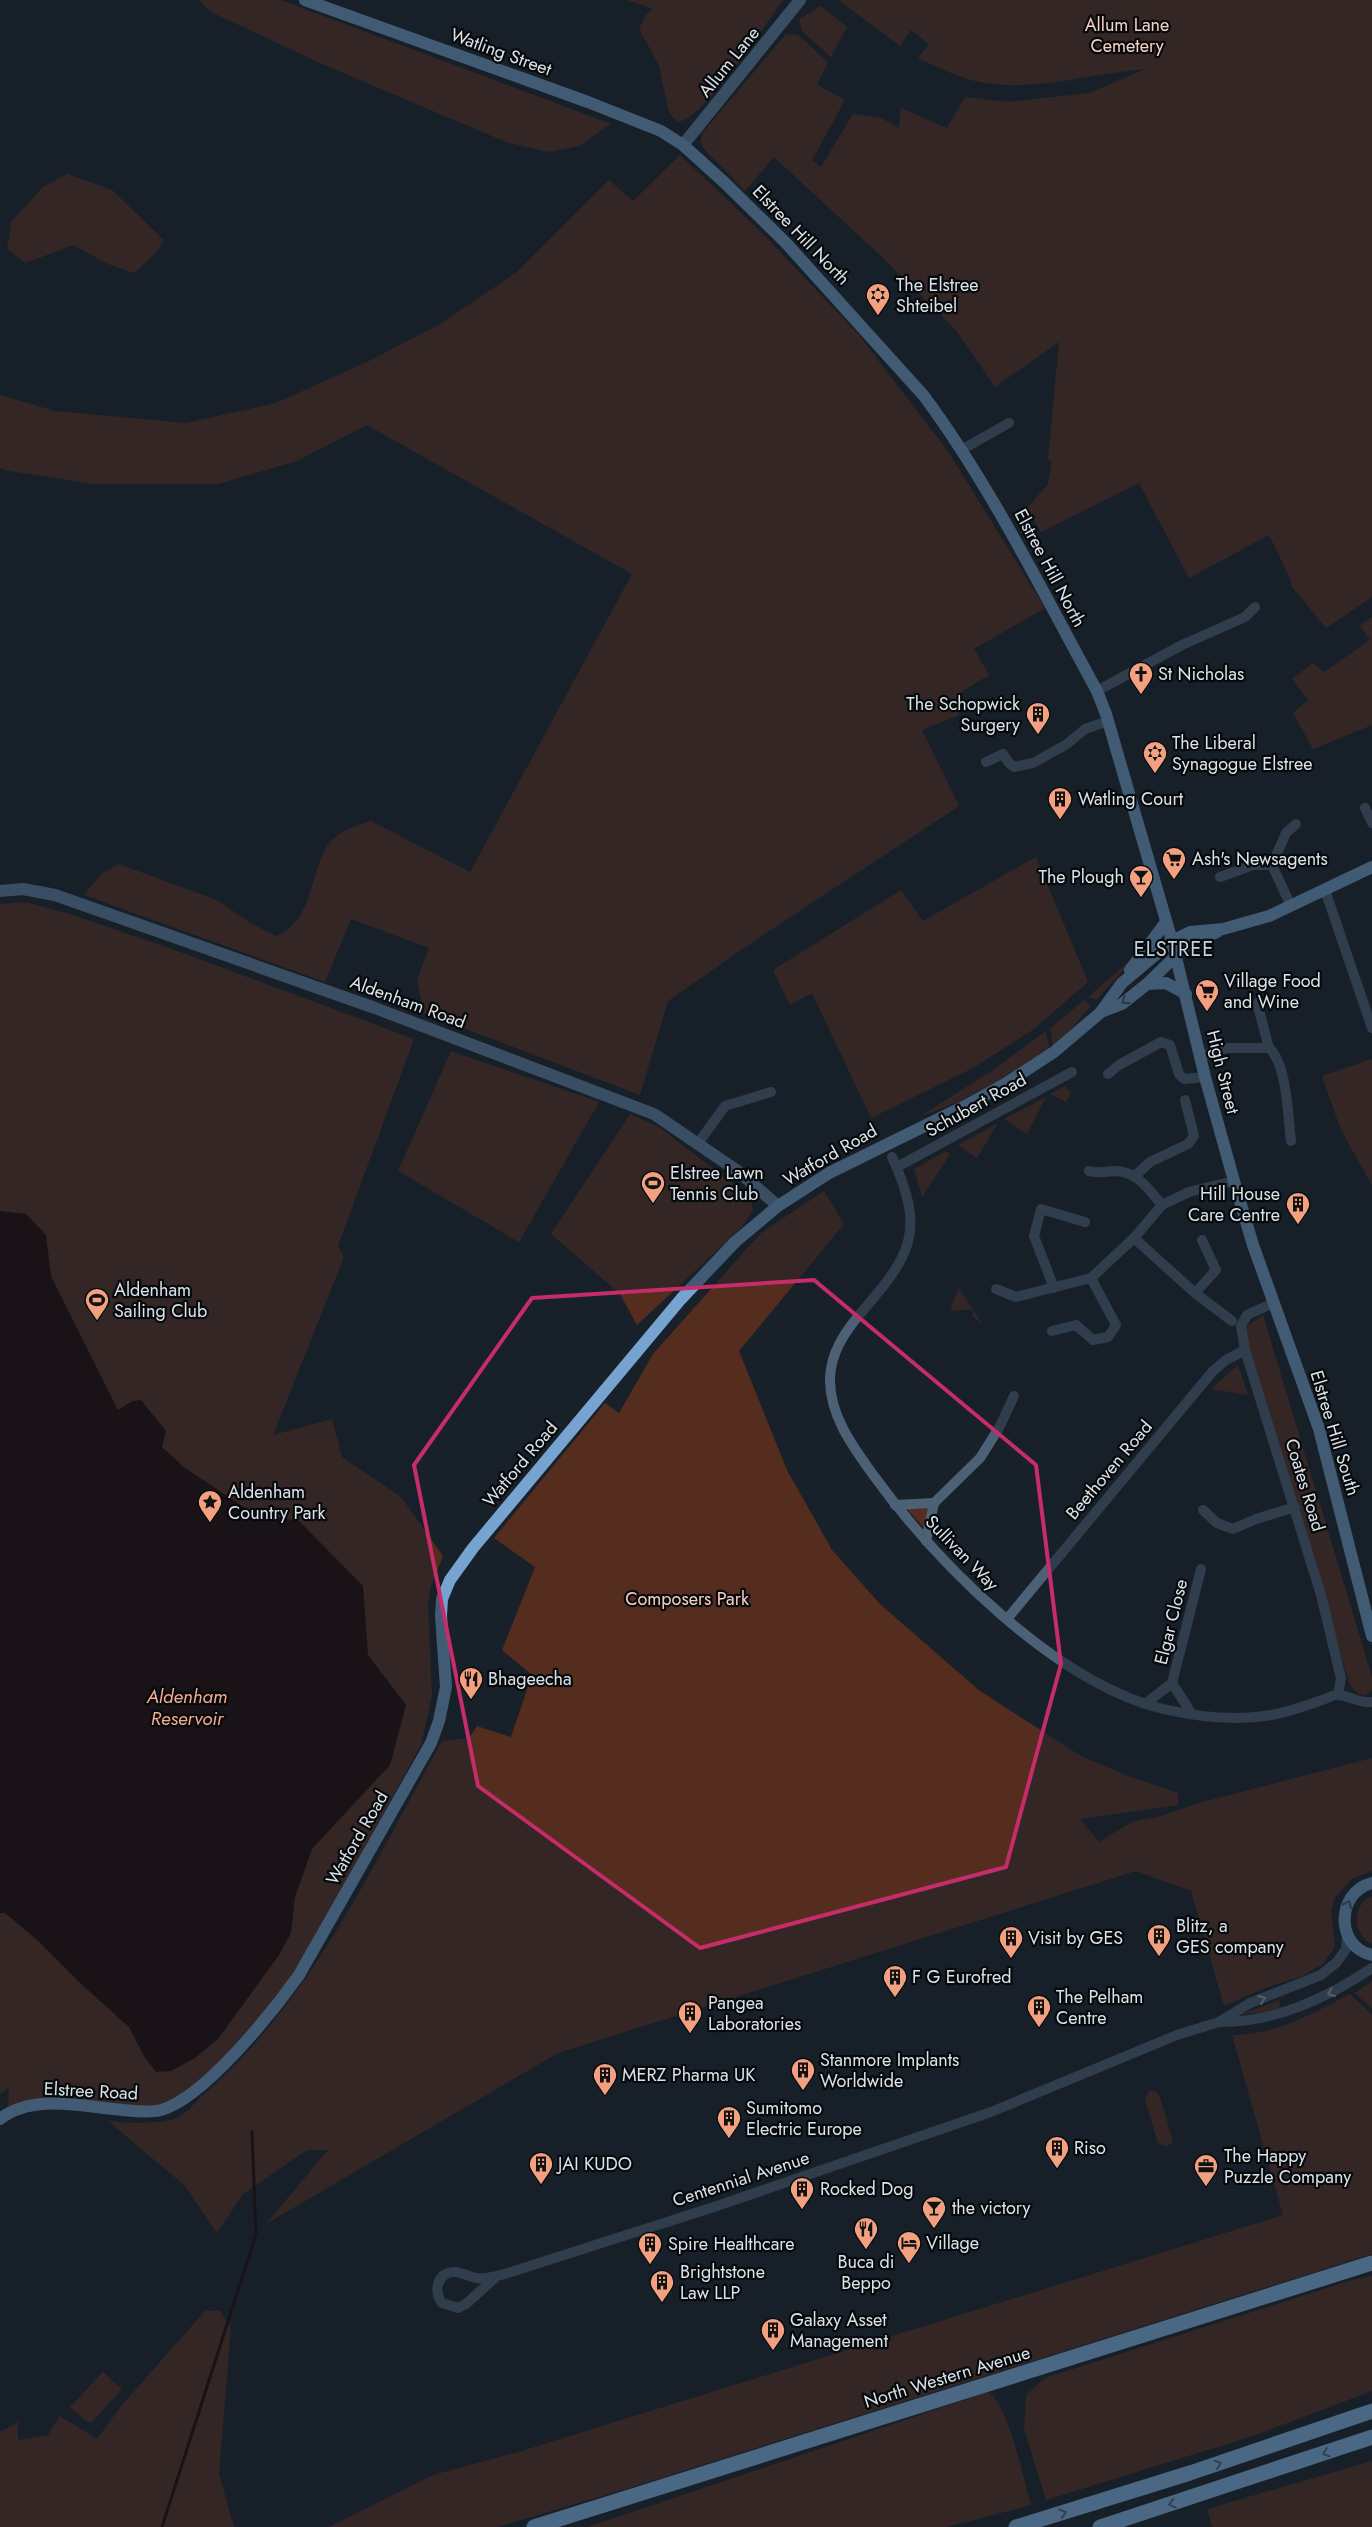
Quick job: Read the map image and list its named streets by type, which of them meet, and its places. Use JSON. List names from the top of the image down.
{
  "streets": {
    "highway": ["North Western Avenue"],
    "main road": [
      "Watling Street",
      "Elstree Hill North",
      "High Street",
      "Watford Road",
      "Elstree Hill South",
      "Elstree Road"
    ],
    "street": [
      "Allum Lane",
      "Aldenham Road",
      "Schubert Road",
      "Beethoven Road",
      "Coates Road",
      "Sullivan Way",
      "Elgar Close",
      "Centennial Avenue"
    ]
  },
  "crossings": [
    ["Watling Street", "Allum Lane"],
    ["Watling Street", "Elstree Hill North"],
    ["Allum Lane", "Elstree Hill North"],
    ["Elstree Hill North", "High Street"],
    ["Aldenham Road", "Watford Road"],
    ["High Street", "Watford Road"],
    ["High Street", "Elstree Hill South"],
    ["Schubert Road", "Sullivan Way"],
    ["Watford Road", "Elstree Road"],
    ["Elstree Hill South", "Coates Road"],
    ["Beethoven Road", "Coates Road"],
    ["Beethoven Road", "Sullivan Way"],
    ["Coates Road", "Sullivan Way"],
    ["Sullivan Way", "Elgar Close"]
  ],
  "districts": ["ELSTREE"],
  "water": ["Aldenham Reservoir"],
  "parks": ["Allum Lane Cemetery", "Composers Park"],
  "places": {
    "synagogue": ["The Elstree Shteibel", "The Liberal Synagogue Elstree"],
    "church": ["St Nicholas"],
    "building": [
      "The Schopwick Surgery",
      "Watling Court",
      "Hill House Care Centre",
      "Blitz, a GES company",
      "Visit by GES",
      "F G Eurofred",
      "The Pelham Centre",
      "Pangea Laboratories",
      "Stanmore Implants Worldwide",
      "MERZ Pharma UK",
      "Sumitomo Electric Europe",
      "Riso",
      "JAI KUDO",
      "Rocked Dog",
      "Spire Healthcare",
      "Brightstone Law LLP",
      "Galaxy Asset Management"
    ],
    "supermarket": ["Ash's Newsagents", "Village Food and Wine"],
    "bar": ["The Plough", "the victory"],
    "sports": ["Elstree Lawn Tennis Club", "Aldenham Sailing Club"],
    "place": ["Aldenham Country Park"],
    "restaurant": ["Bhageecha", "Buca di Beppo"],
    "office": ["The Happy Puzzle Company"],
    "hotel": ["Village"]
  }
}
